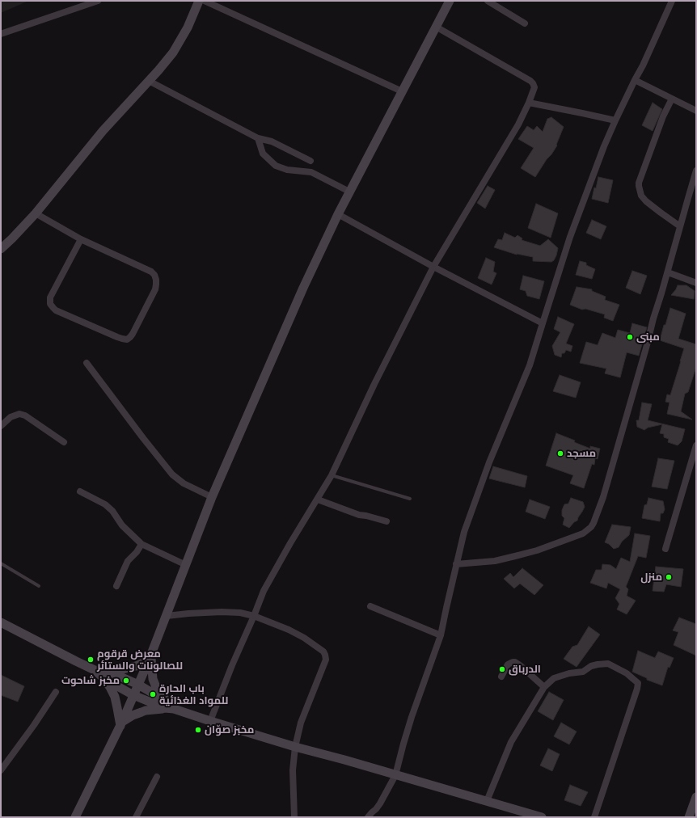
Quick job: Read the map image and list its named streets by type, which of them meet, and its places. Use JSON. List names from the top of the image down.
{
  "places": [
    "مبنى",
    "مسجد",
    "منزل",
    "معرض قرقوم للصالونات والستائر",
    "الدرباق",
    "مخبز شاحوت",
    "باب الحارة للمواد الغذائية",
    "مخبز صوّان"
  ]
}
